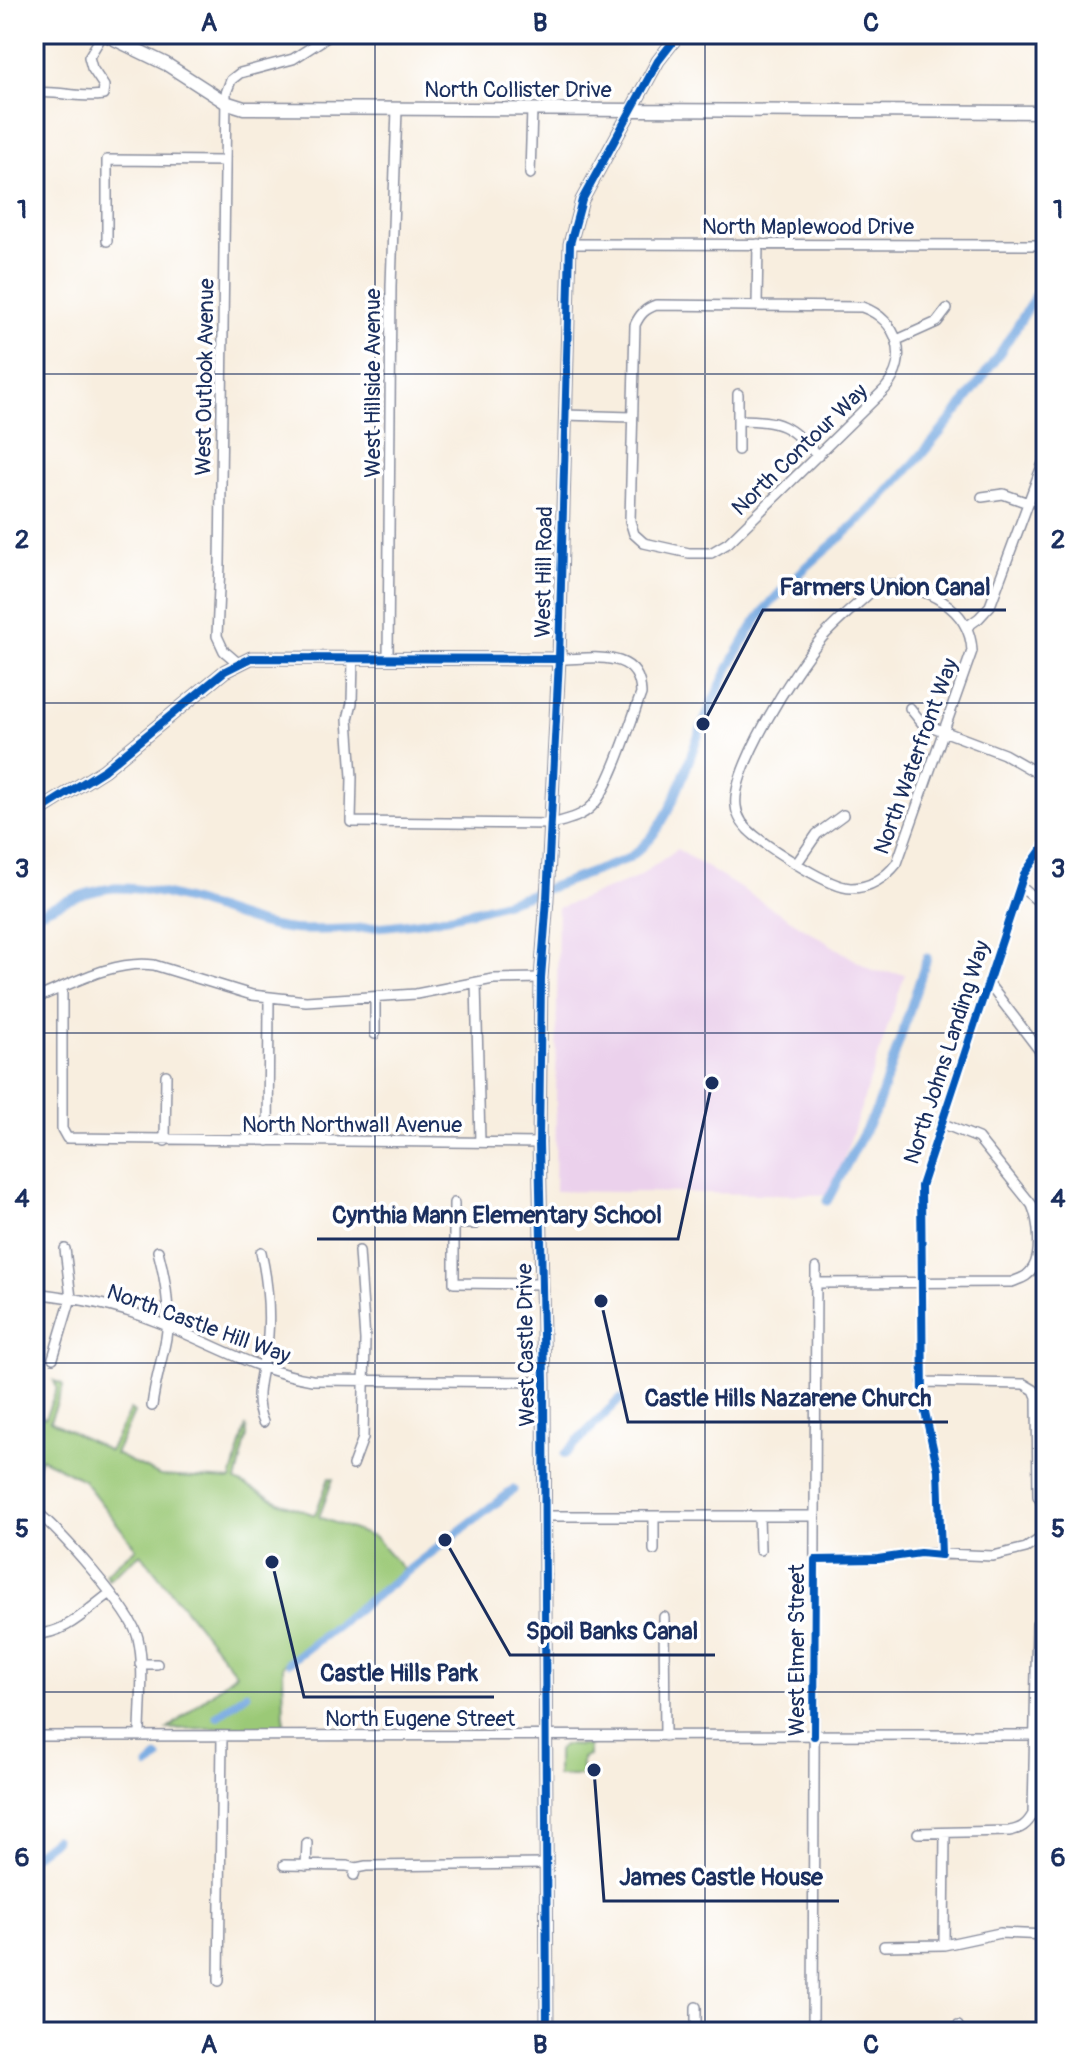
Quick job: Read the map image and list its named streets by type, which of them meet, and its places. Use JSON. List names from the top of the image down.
{
  "streets": {
    "street": [
      "North Collister Drive",
      "North Maplewood Drive",
      "West Outlook Avenue",
      "West Hillside Avenue",
      "North Contour Way",
      "West Hill Road",
      "North Waterfront Way",
      "North Johns Landing Way",
      "North Northwall Avenue",
      "North Castle Hill Way",
      "West Castle Drive",
      "West Elmer Street",
      "North Eugene Street"
    ]
  },
  "crossings": [
    ["North Collister Drive", "West Outlook Avenue"],
    ["North Collister Drive", "West Hillside Avenue"],
    ["North Collister Drive", "West Hill Road"],
    ["North Maplewood Drive", "West Hill Road"],
    ["West Outlook Avenue", "West Hill Road"],
    ["West Hillside Avenue", "West Hill Road"],
    ["West Hill Road", "West Castle Drive"],
    ["North Northwall Avenue", "West Castle Drive"],
    ["North Castle Hill Way", "West Castle Drive"],
    ["West Castle Drive", "North Eugene Street"],
    ["West Elmer Street", "North Eugene Street"]
  ],
  "places": [
    "Farmers Union Canal",
    "Cynthia Mann Elementary School",
    "Castle Hills Nazarene Church",
    "Spoil Banks Canal",
    "Castle Hills Park",
    "James Castle House"
  ],
  "grid": {
    "columns": ["A", "B", "C"],
    "rows": [
      "1",
      "2",
      "3",
      "4",
      "5",
      "6"
    ]
  }
}
